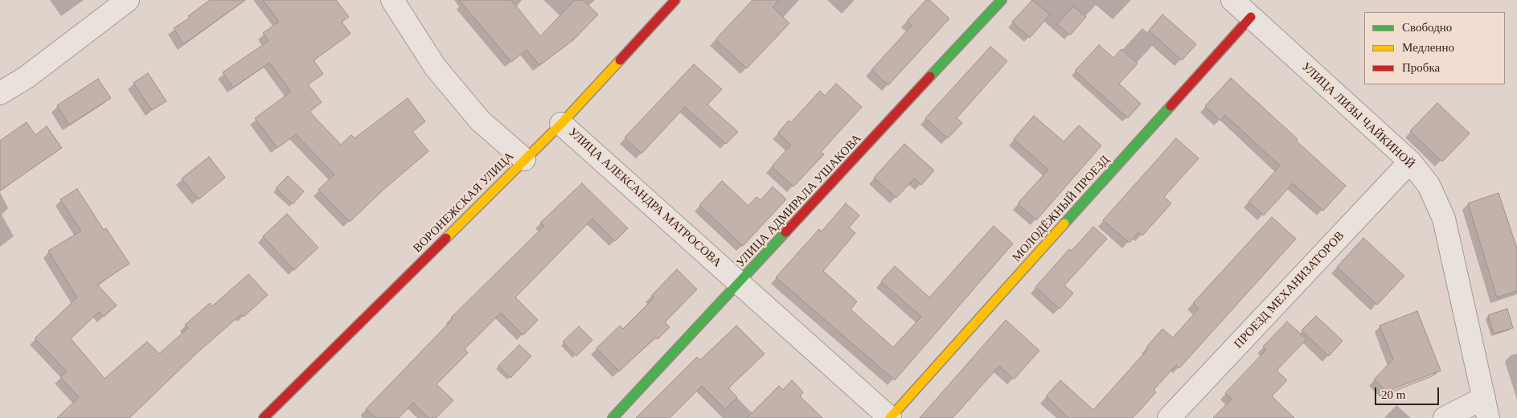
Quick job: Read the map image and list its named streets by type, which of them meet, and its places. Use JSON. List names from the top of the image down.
{
  "streets": {
    "street": [
      "УЛИЦА ЛИЗЫ ЧАЙКИНОЙ",
      "УЛИЦА АЛЕКСАНДРА МАТРОСОВА",
      "УЛИЦА АДМИРАЛА УШАКОВА",
      "ВОРОНЕЖСКАЯ УЛИЦА",
      "МОЛОДЁЖНЫЙ ПРОЕЗД",
      "ПРОЕЗД МЕХАНИЗАТОРОВ"
    ]
  },
  "crossings": [
    ["УЛИЦА ЛИЗЫ ЧАЙКИНОЙ", "МОЛОДЁЖНЫЙ ПРОЕЗД"],
    ["УЛИЦА ЛИЗЫ ЧАЙКИНОЙ", "ПРОЕЗД МЕХАНИЗАТОРОВ"],
    ["УЛИЦА АЛЕКСАНДРА МАТРОСОВА", "УЛИЦА АДМИРАЛА УШАКОВА"],
    ["УЛИЦА АЛЕКСАНДРА МАТРОСОВА", "ВОРОНЕЖСКАЯ УЛИЦА"],
    ["УЛИЦА АЛЕКСАНДРА МАТРОСОВА", "МОЛОДЁЖНЫЙ ПРОЕЗД"]
  ],
  "legend": ["Свободно", "Медленно", "Пробка"],
  "scale_bar": "20 m"
}
